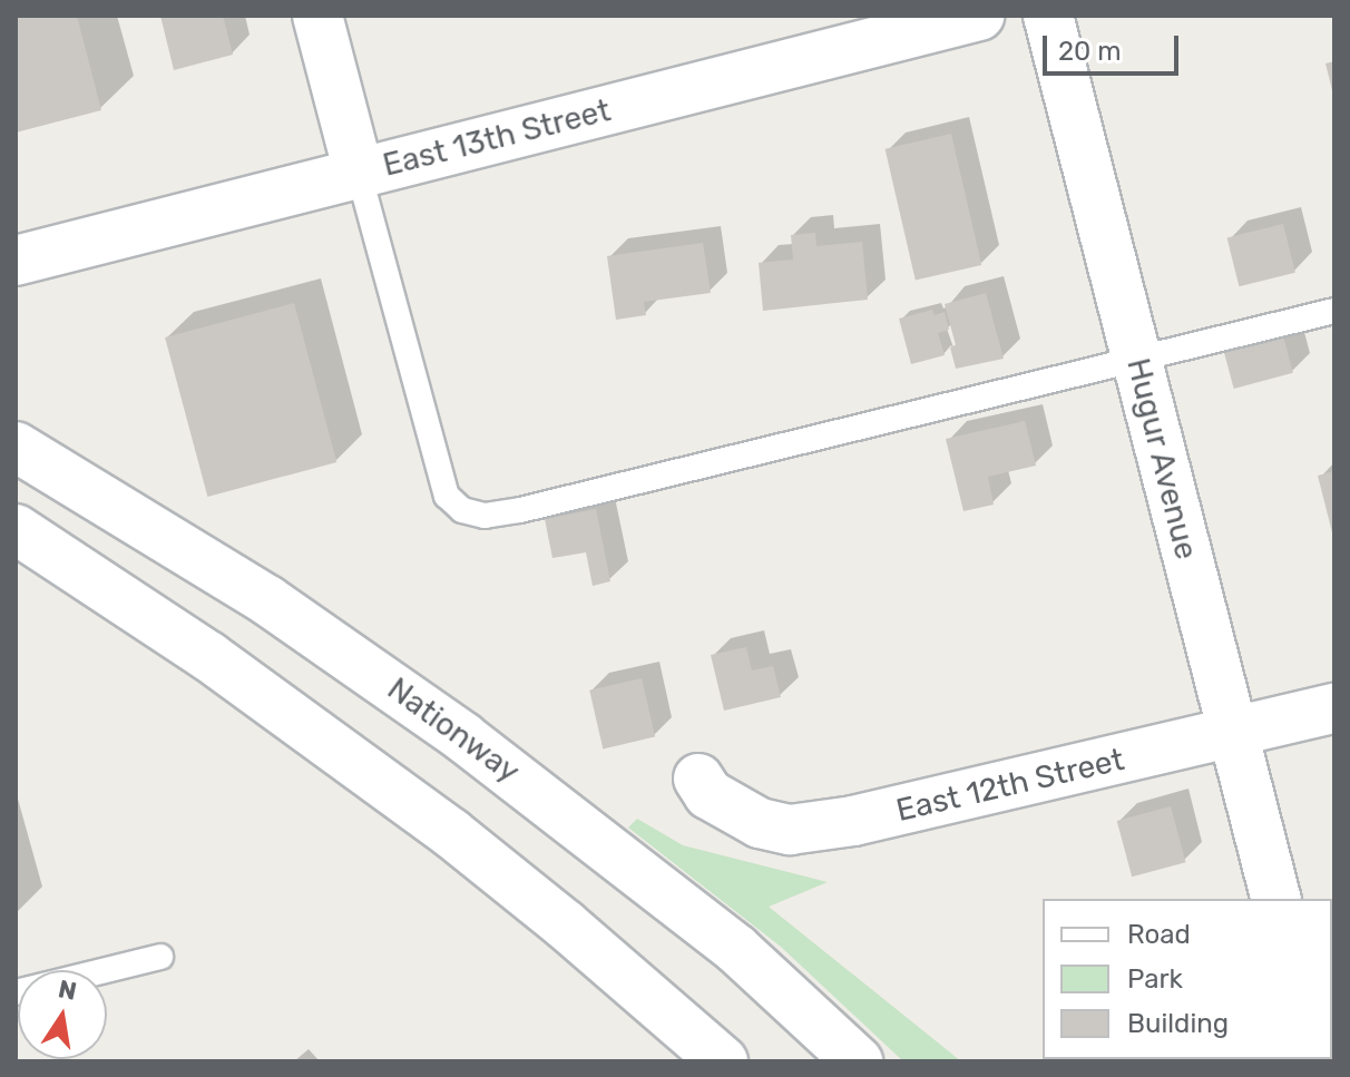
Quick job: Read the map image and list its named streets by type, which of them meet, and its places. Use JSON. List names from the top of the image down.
{
  "streets": {
    "street": [
      "East 13th Street",
      "Hugur Avenue",
      "Nationway",
      "East 12th Street"
    ]
  },
  "crossings": [
    ["Hugur Avenue", "East 12th Street"]
  ],
  "legend": ["Road", "Park", "Building"],
  "scale_bar": "20 m",
  "north": "top"
}
